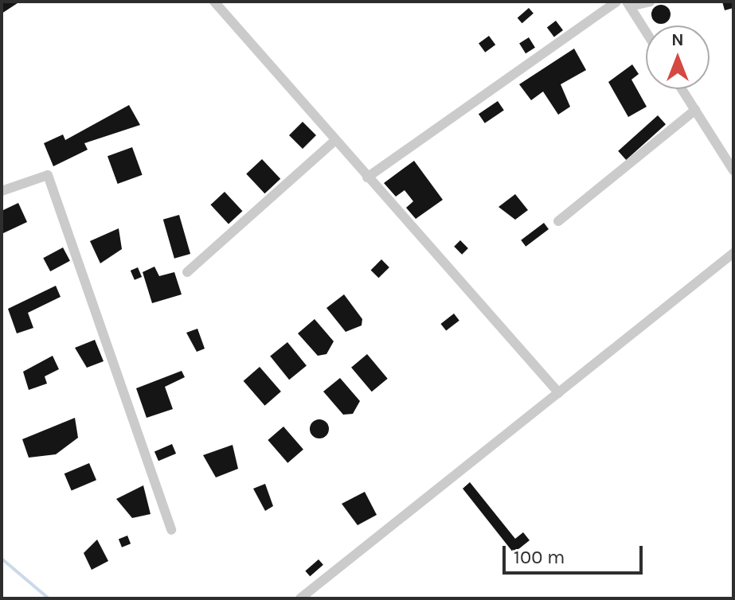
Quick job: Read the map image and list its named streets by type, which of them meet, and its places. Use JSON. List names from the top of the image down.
{
  "scale_bar": "100 m",
  "north": "top"
}
